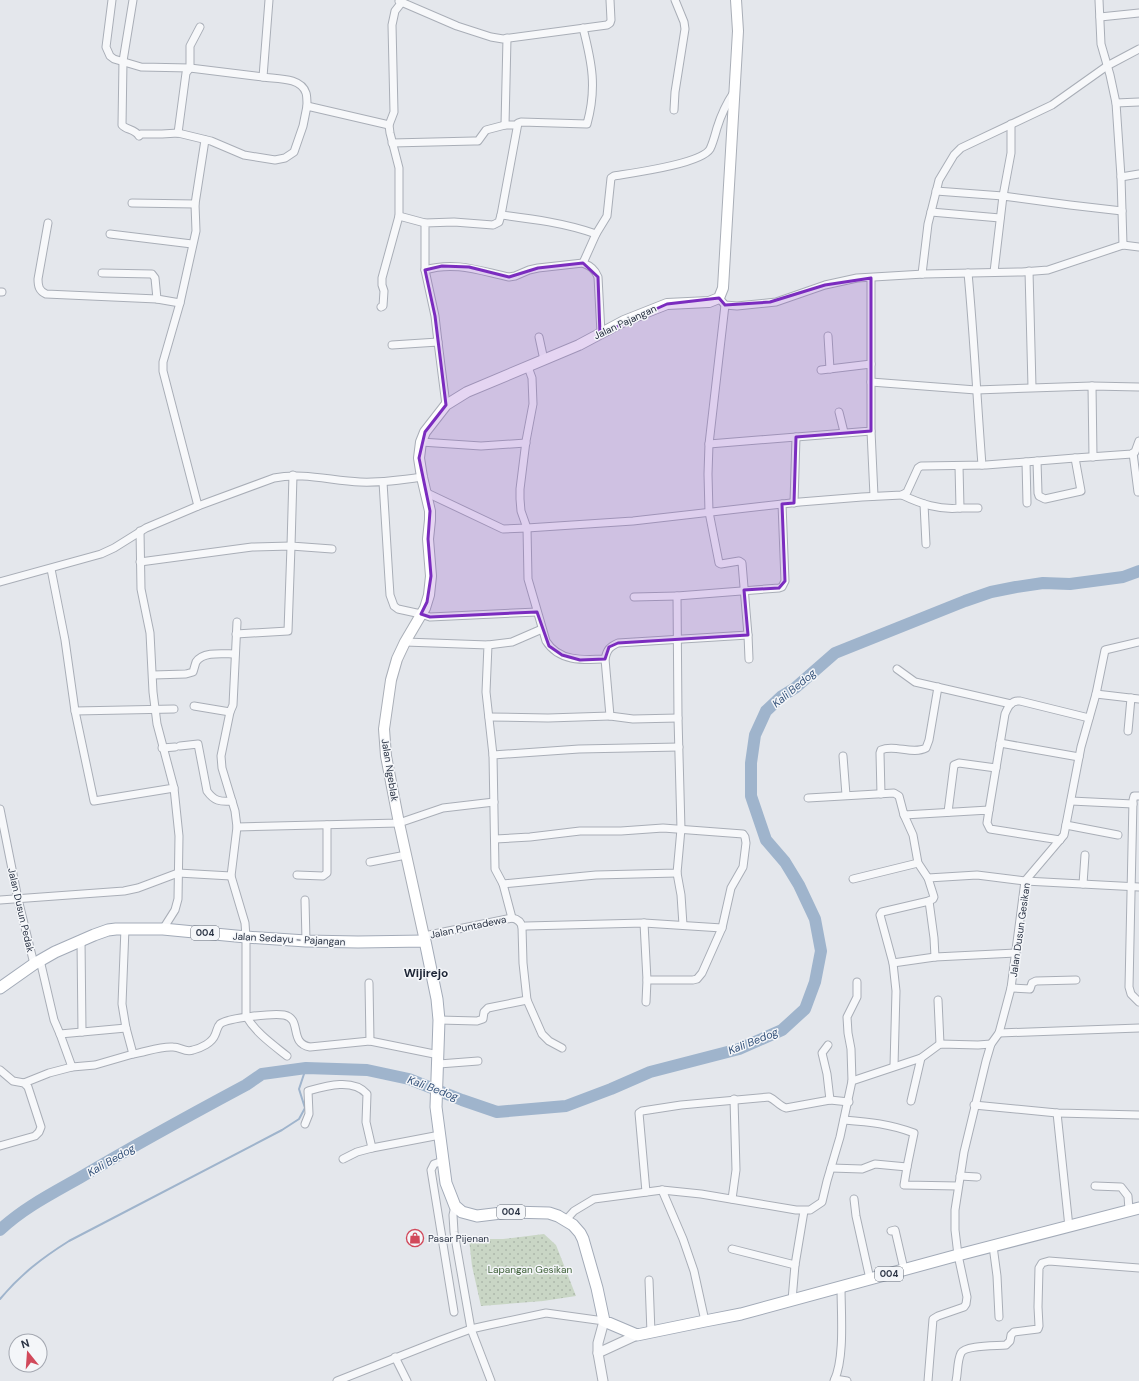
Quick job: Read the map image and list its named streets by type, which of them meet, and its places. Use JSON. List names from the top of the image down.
{
  "streets": {
    "main road": [
      "Jalan Pajangan",
      "Jalan Ngeblak",
      "004",
      "Jalan Sedayu - Pajangan"
    ],
    "street": ["Jalan Dusun Pedak", "Jalan Puntadewa", "Jalan Dusun Gesikan"]
  },
  "crossings": [
    ["Jalan Pajangan", "Jalan Ngeblak"],
    ["Jalan Ngeblak", "Jalan Puntadewa"],
    ["Jalan Ngeblak", "004"],
    ["Jalan Ngeblak", "Jalan Sedayu - Pajangan"],
    ["Jalan Dusun Pedak", "Jalan Sedayu - Pajangan"],
    ["Jalan Puntadewa", "Jalan Sedayu - Pajangan"],
    ["Jalan Dusun Gesikan", "004"]
  ],
  "districts": ["Wijirejo"],
  "water": ["Kali Bedog"],
  "parks": ["Lapangan Gesikan"],
  "places": {
    "shop": ["Pasar Pijenan"]
  },
  "north": "top"
}
